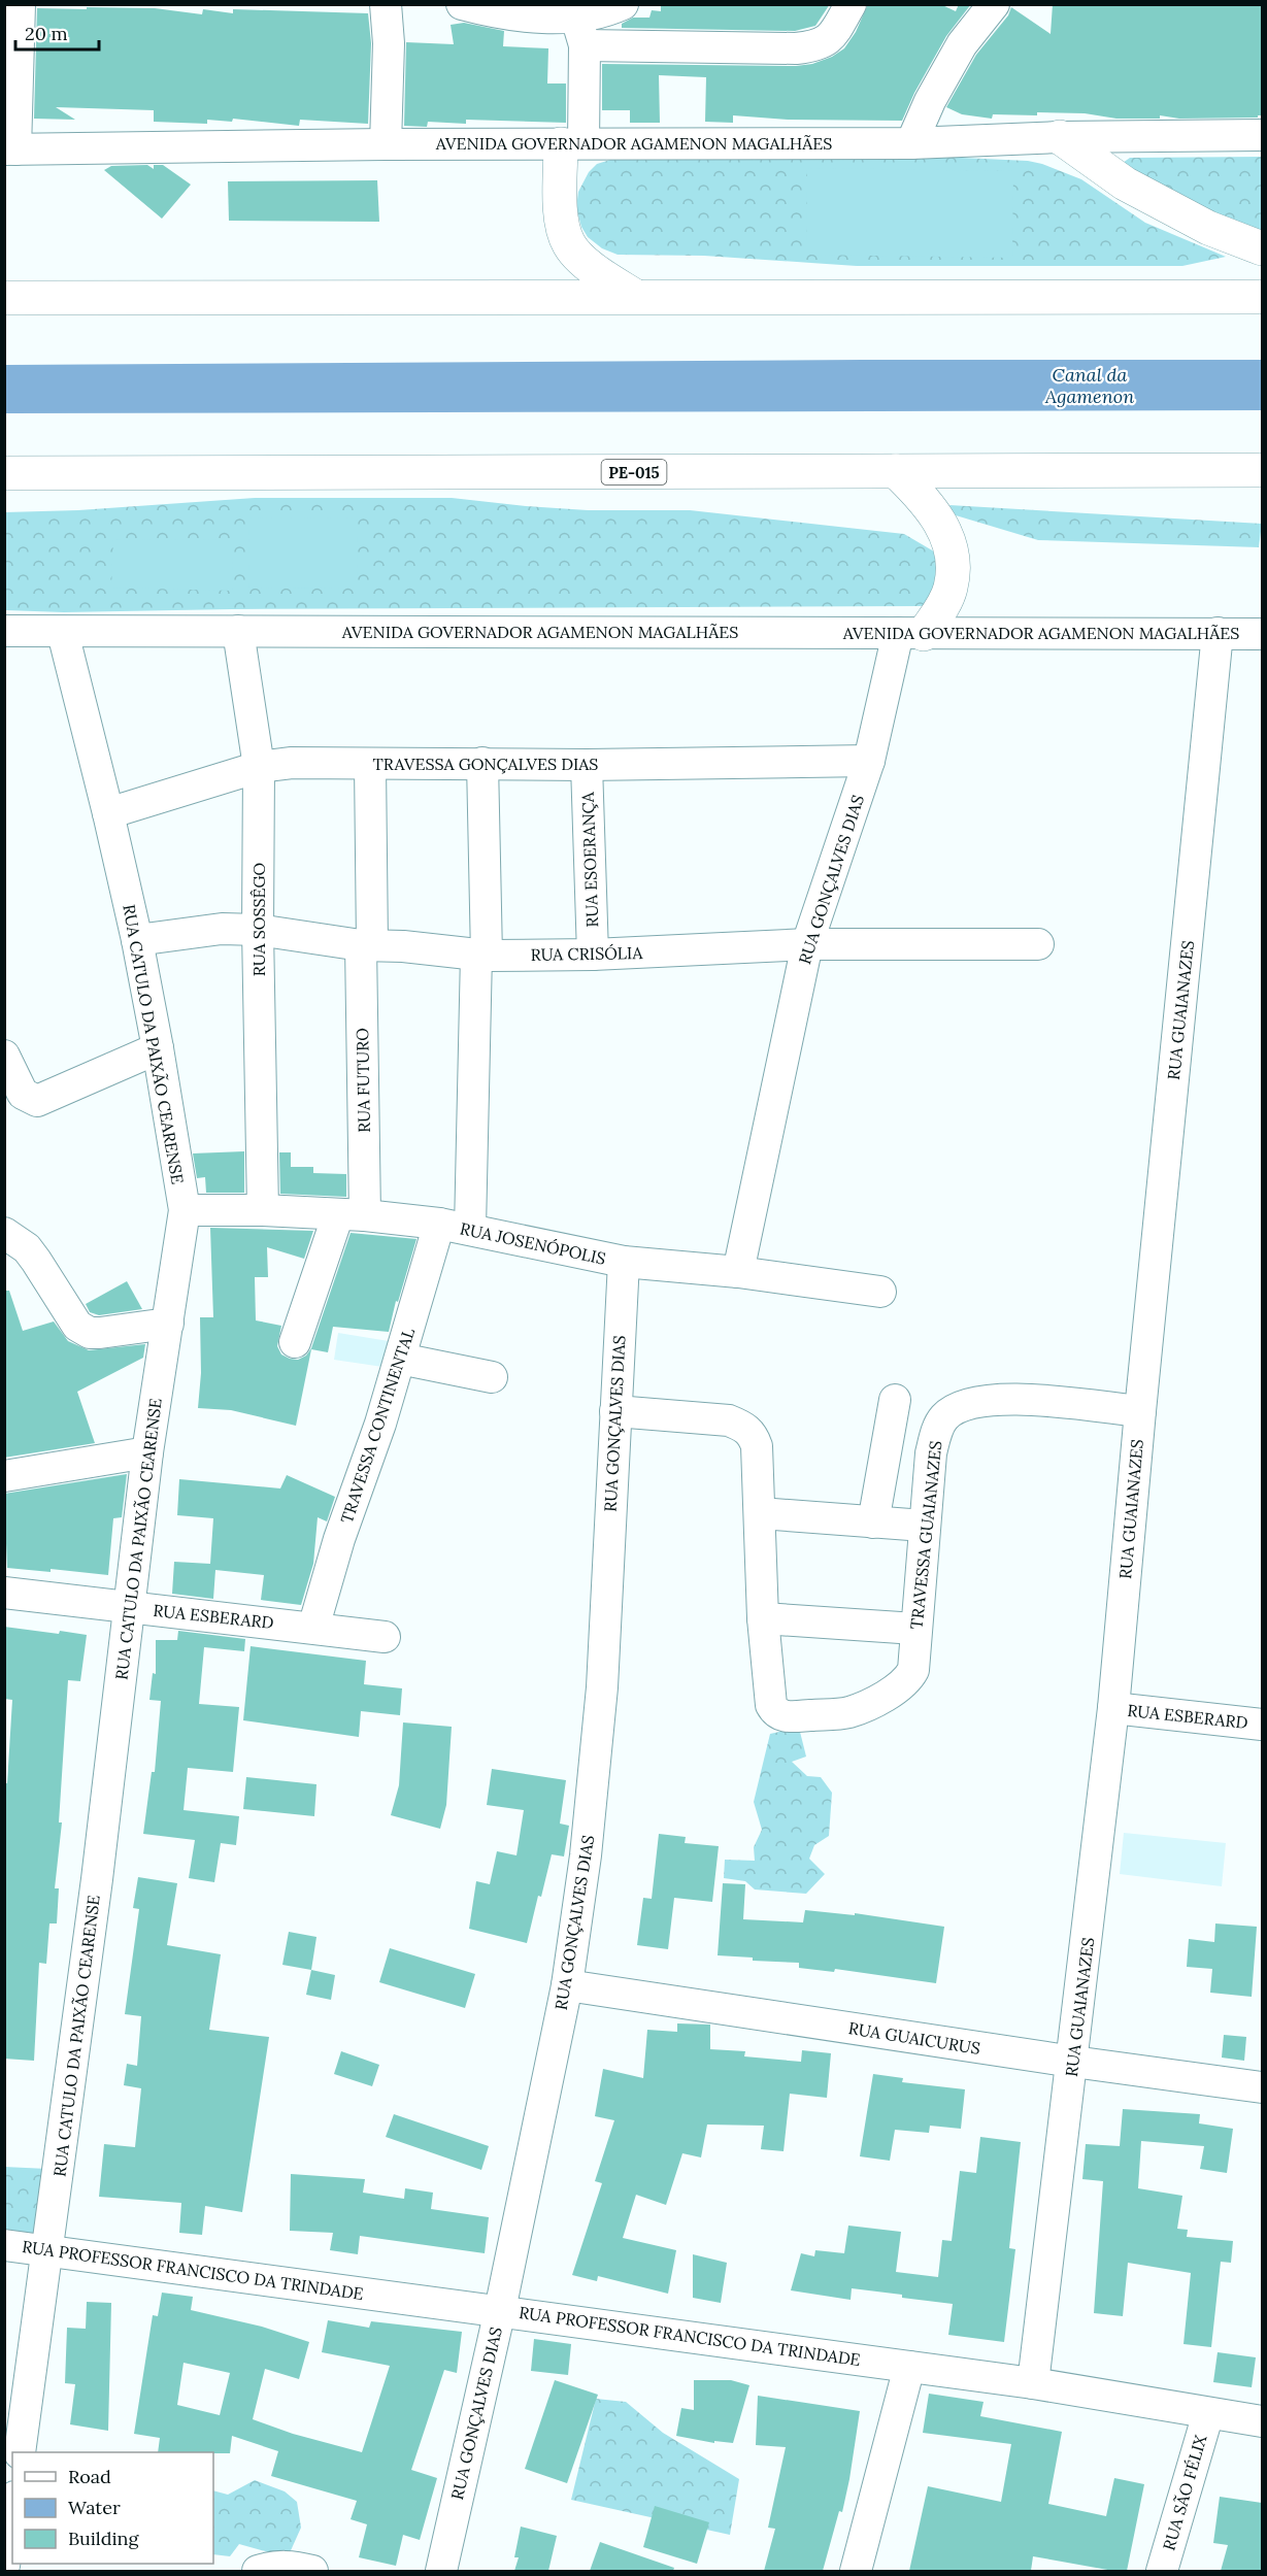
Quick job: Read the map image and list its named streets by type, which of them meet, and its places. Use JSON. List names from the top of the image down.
{
  "streets": {
    "highway": ["PE-015"],
    "street": [
      "AVENIDA GOVERNADOR AGAMENON MAGALHÃES",
      "TRAVESSA GONÇALVES DIAS",
      "RUA ESOERANÇA",
      "RUA GONÇALVES DIAS",
      "RUA SOSSÊGO",
      "RUA CRISÓLIA",
      "RUA GUAIANAZES",
      "RUA CATULO DA PAIXÃO CEARENSE",
      "RUA FUTURO",
      "RUA JOSENÓPOLIS",
      "TRAVESSA CONTINENTAL",
      "TRAVESSA GUAIANAZES",
      "RUA ESBERARD",
      "RUA GUAICURUS",
      "RUA PROFESSOR FRANCISCO DA TRINDADE",
      "RUA SÃO FÉLIX"
    ]
  },
  "crossings": [
    ["AVENIDA GOVERNADOR AGAMENON MAGALHÃES", "RUA GONÇALVES DIAS"],
    ["AVENIDA GOVERNADOR AGAMENON MAGALHÃES", "RUA SOSSÊGO"],
    ["AVENIDA GOVERNADOR AGAMENON MAGALHÃES", "RUA GUAIANAZES"],
    ["AVENIDA GOVERNADOR AGAMENON MAGALHÃES", "RUA CATULO DA PAIXÃO CEARENSE"],
    ["TRAVESSA GONÇALVES DIAS", "RUA ESOERANÇA"],
    ["TRAVESSA GONÇALVES DIAS", "RUA GONÇALVES DIAS"],
    ["TRAVESSA GONÇALVES DIAS", "RUA SOSSÊGO"],
    ["TRAVESSA GONÇALVES DIAS", "RUA CATULO DA PAIXÃO CEARENSE"],
    ["TRAVESSA GONÇALVES DIAS", "RUA FUTURO"],
    ["RUA ESOERANÇA", "RUA CRISÓLIA"],
    ["RUA GONÇALVES DIAS", "RUA CRISÓLIA"],
    ["RUA GONÇALVES DIAS", "RUA JOSENÓPOLIS"],
    ["RUA GONÇALVES DIAS", "RUA GUAICURUS"],
    ["RUA GONÇALVES DIAS", "RUA PROFESSOR FRANCISCO DA TRINDADE"],
    ["RUA SOSSÊGO", "RUA CRISÓLIA"],
    ["RUA SOSSÊGO", "RUA JOSENÓPOLIS"],
    ["RUA CRISÓLIA", "RUA CATULO DA PAIXÃO CEARENSE"],
    ["RUA CRISÓLIA", "RUA FUTURO"],
    ["RUA GUAIANAZES", "TRAVESSA GUAIANAZES"],
    ["RUA GUAIANAZES", "RUA ESBERARD"],
    ["RUA GUAIANAZES", "RUA GUAICURUS"],
    ["RUA GUAIANAZES", "RUA PROFESSOR FRANCISCO DA TRINDADE"],
    ["RUA CATULO DA PAIXÃO CEARENSE", "RUA JOSENÓPOLIS"],
    ["RUA CATULO DA PAIXÃO CEARENSE", "RUA ESBERARD"],
    ["RUA CATULO DA PAIXÃO CEARENSE", "RUA PROFESSOR FRANCISCO DA TRINDADE"],
    ["RUA FUTURO", "RUA JOSENÓPOLIS"],
    ["RUA JOSENÓPOLIS", "TRAVESSA CONTINENTAL"],
    ["TRAVESSA CONTINENTAL", "RUA ESBERARD"],
    ["RUA PROFESSOR FRANCISCO DA TRINDADE", "RUA SÃO FÉLIX"]
  ],
  "water": ["Canal da Agamenon"],
  "legend": ["Road", "Water", "Building"],
  "scale_bar": "20 m"
}
